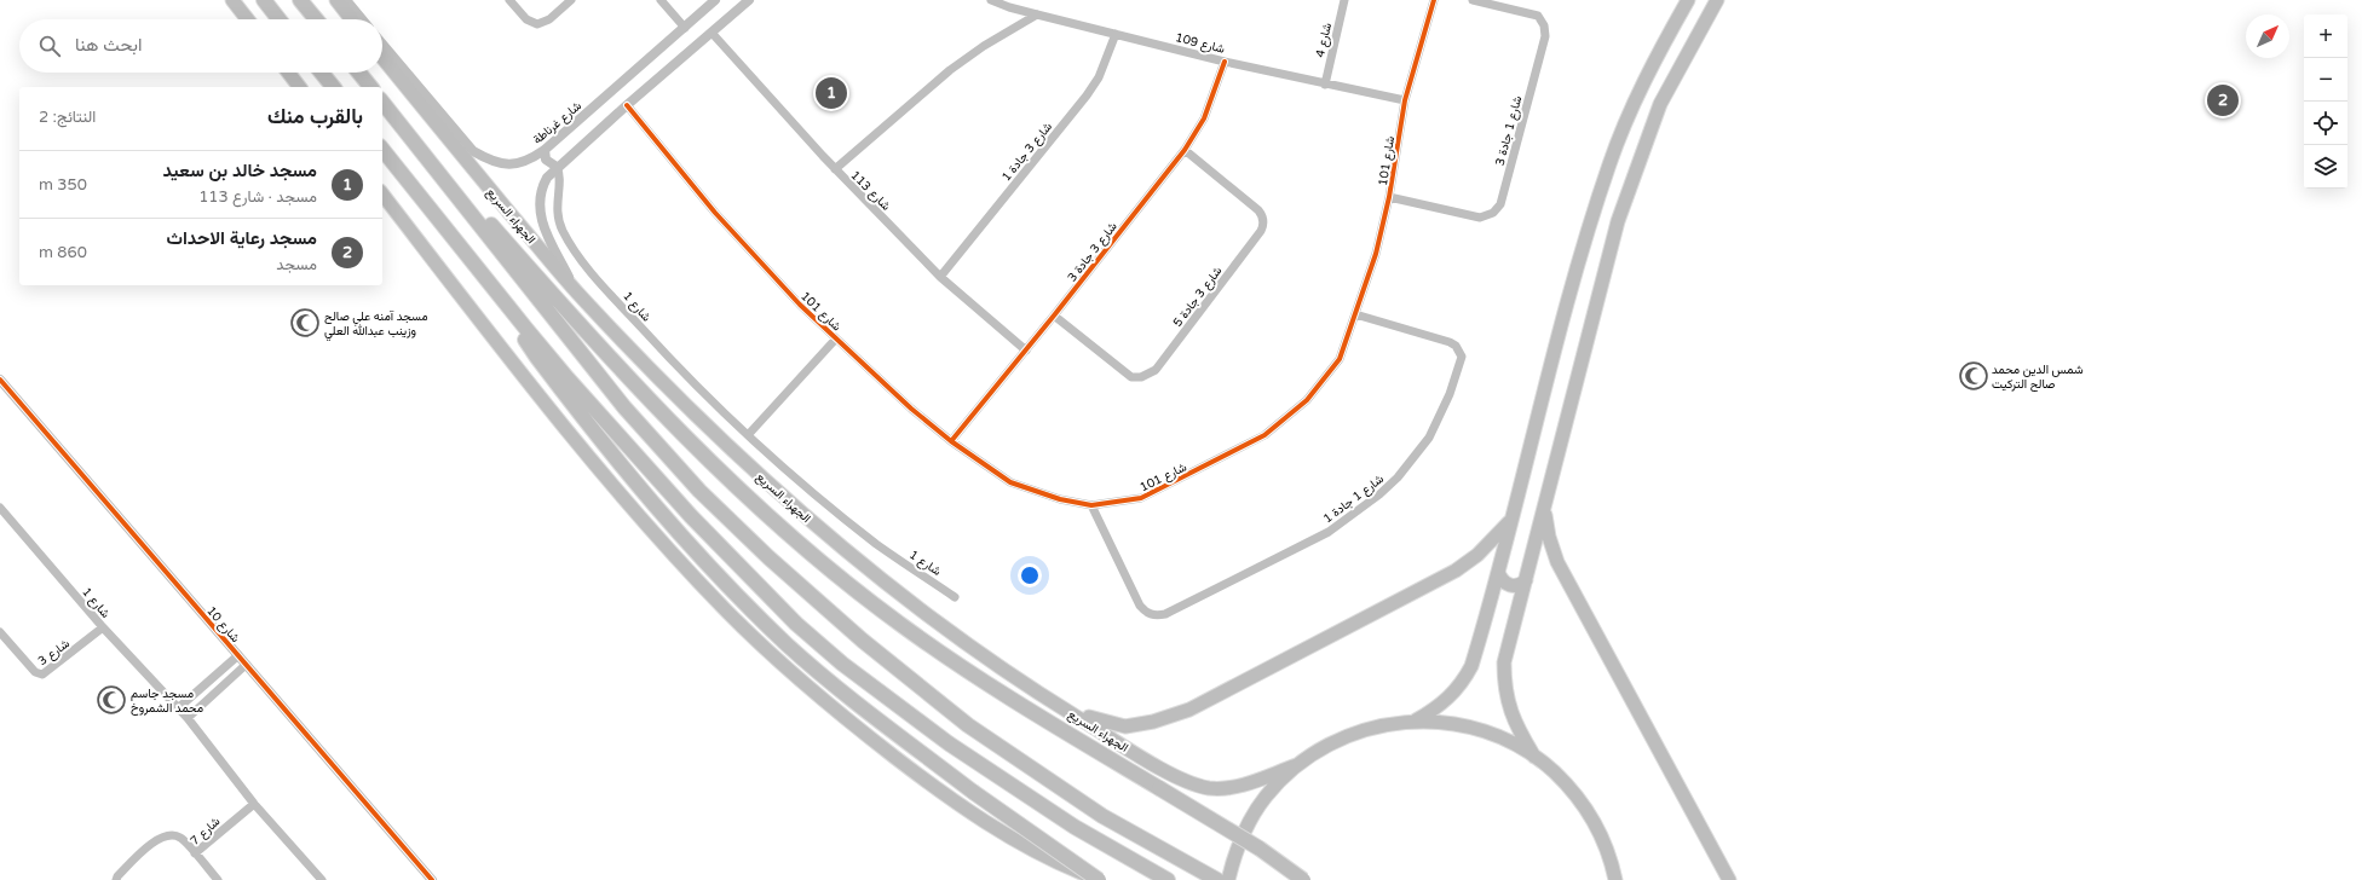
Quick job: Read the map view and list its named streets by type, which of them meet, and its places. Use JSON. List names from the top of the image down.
{
  "streets": {
    "main road": ["الجهراء السريع"],
    "street": [
      "شارع 4",
      "شارع 109",
      "شارع غرناطة",
      "شارع 1 جادة 3",
      "شارع 3 جادة 1",
      "شارع 101",
      "شارع 113",
      "شارع 3 جادة 3",
      "شارع 3 جادة 5",
      "شارع 1",
      "شارع 1 جادة 1",
      "شارع 10",
      "شارع 3",
      "شارع 7"
    ]
  },
  "crossings": [
    ["شارع 4", "شارع 109"],
    ["شارع 109", "شارع 3 جادة 1"],
    ["شارع 109", "شارع 101"],
    ["شارع 109", "شارع 3 جادة 3"],
    ["شارع 1 جادة 3", "شارع 101"],
    ["شارع 3 جادة 1", "شارع 113"],
    ["شارع 101", "شارع 3 جادة 3"],
    ["شارع 101", "شارع 1 جادة 1"],
    ["شارع 113", "شارع 3 جادة 3"],
    ["شارع 3 جادة 3", "شارع 3 جادة 5"],
    ["شارع 1", "شارع 3"],
    ["شارع 1", "شارع 7"]
  ],
  "places": {
    "mosque": ["مسجد آمنه علي صالح وزينب عبدالله العلي", "شمس الدين محمد صالح التركيت", "مسجد جاسم محمد الشمروخ"]
  },
  "north": "top right",
  "page": {
    "map_buttons": ["+", "−"],
    "search": "ابحث هنا",
    "pins": ["1", "2"],
    "heading": ["بالقرب منك", "النتائج: 2"],
    "list": [
      {
        "mark": "1",
        "name": "مسجد خالد بن سعيد",
        "note": "مسجد · شارع 113",
        "value": "350 m"
      },
      {
        "mark": "2",
        "name": "مسجد رعاية الاحداث",
        "note": "مسجد",
        "value": "860 m"
      }
    ]
  }
}
